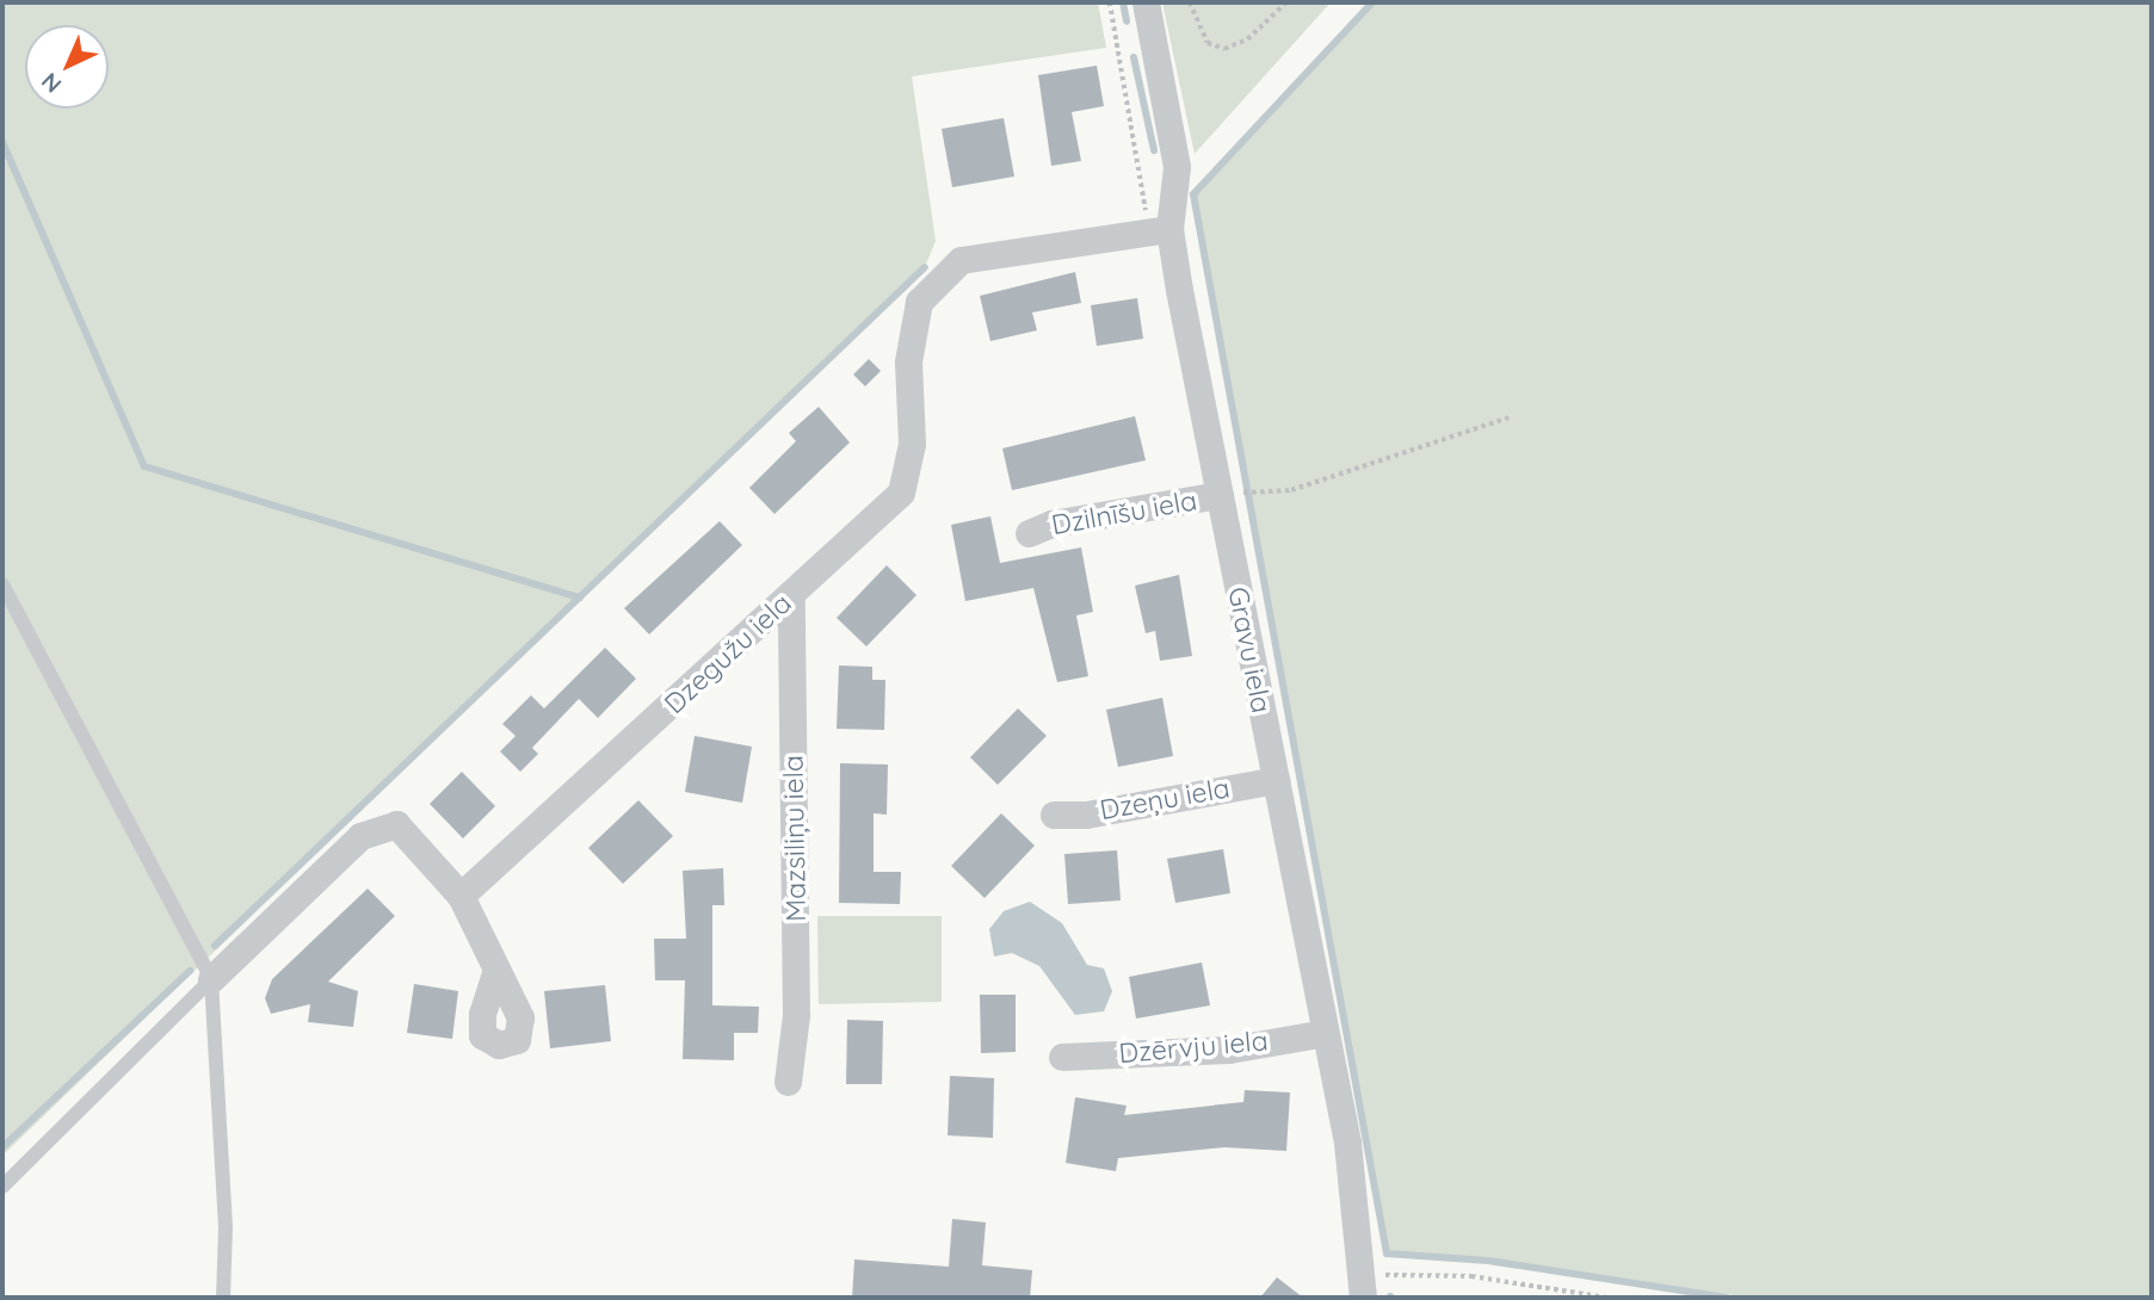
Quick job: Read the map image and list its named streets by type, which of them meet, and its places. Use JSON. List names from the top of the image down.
{
  "streets": {
    "street": [
      "Dzilnīšu iela",
      "Gravu iela",
      "Dzegužu iela",
      "Dzeņu iela",
      "Mazsiliņu iela",
      "Dzērvju iela"
    ]
  },
  "crossings": [
    ["Dzilnīšu iela", "Gravu iela"],
    ["Gravu iela", "Dzegužu iela"],
    ["Gravu iela", "Dzeņu iela"],
    ["Gravu iela", "Dzērvju iela"],
    ["Dzegužu iela", "Mazsiliņu iela"]
  ],
  "north": "bottom left"
}
